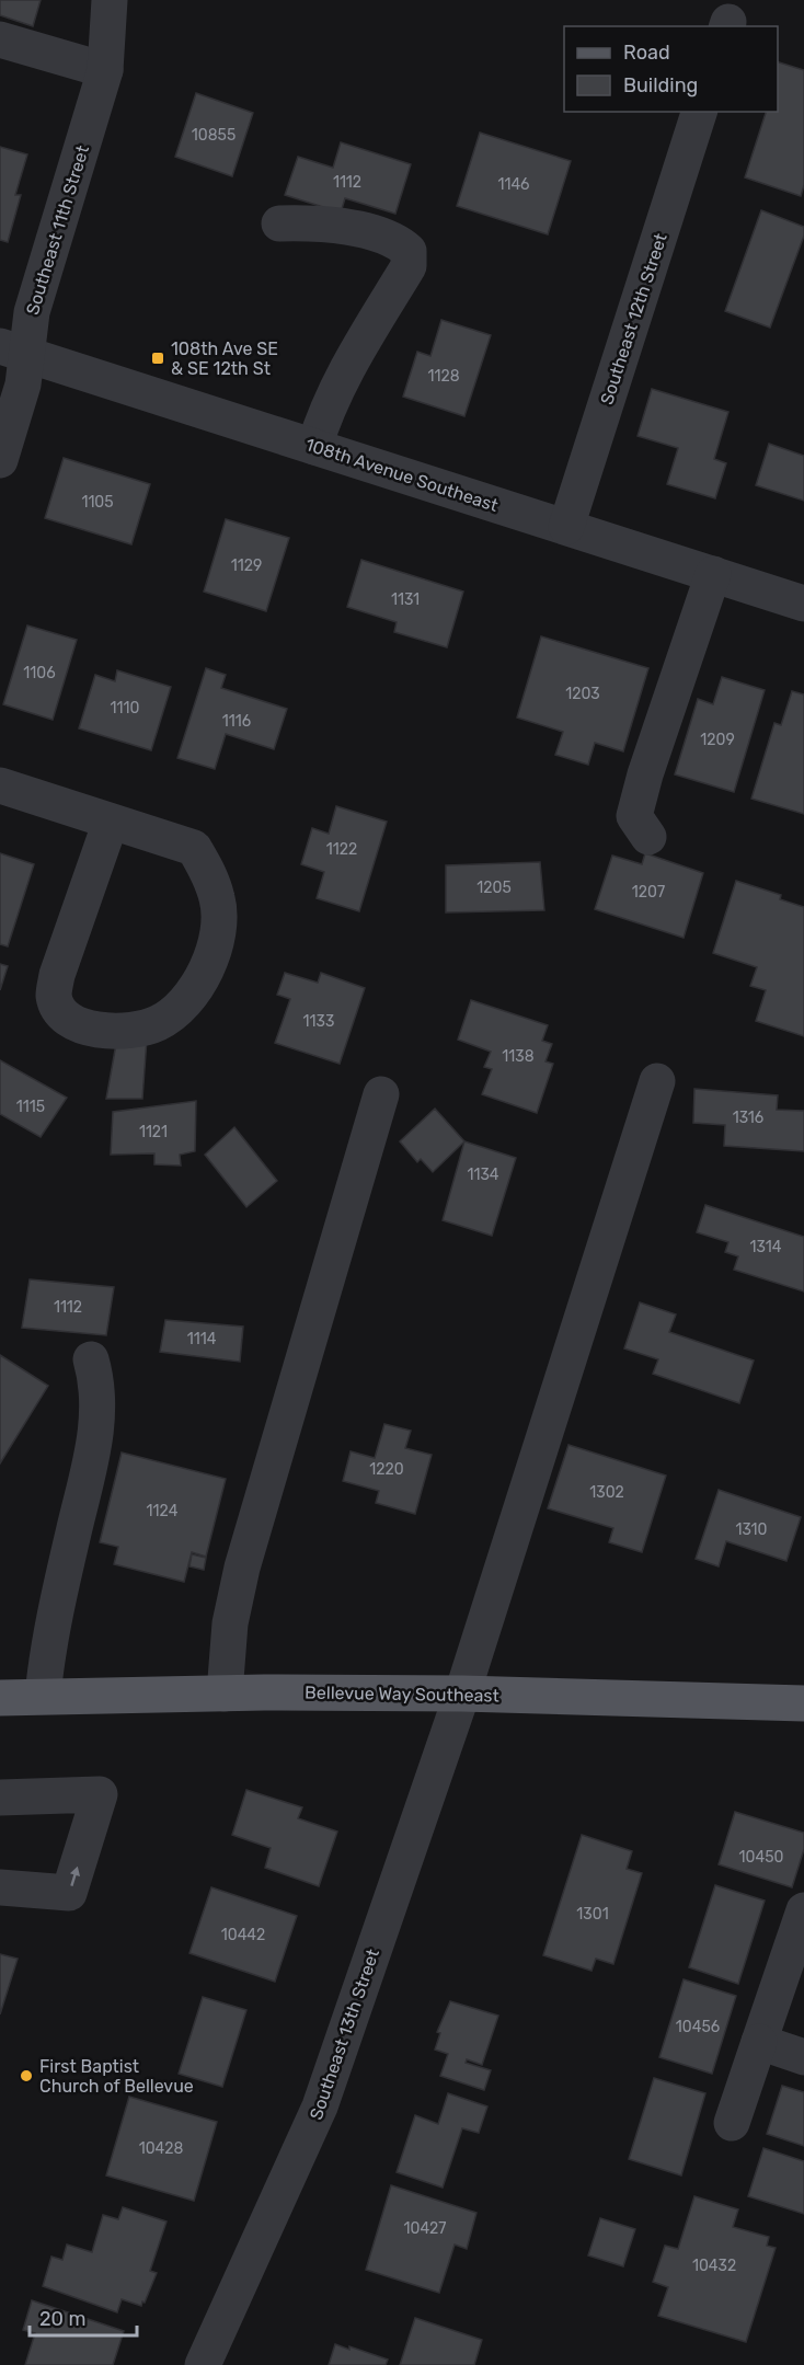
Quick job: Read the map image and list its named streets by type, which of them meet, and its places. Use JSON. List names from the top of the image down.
{
  "streets": {
    "main road": ["Bellevue Way Southeast"],
    "street": [
      "Southeast 11th Street",
      "Southeast 12th Street",
      "108th Avenue Southeast",
      "Southeast 13th Street"
    ]
  },
  "crossings": [
    ["Southeast 11th Street", "108th Avenue Southeast"],
    ["Southeast 12th Street", "108th Avenue Southeast"],
    ["Bellevue Way Southeast", "Southeast 13th Street"]
  ],
  "places": {
    "transit": ["108th Ave SE & SE 12th St"],
    "other": ["First Baptist Church of Bellevue"]
  },
  "house_numbers": [
    "10855",
    "1112",
    "1146",
    "1128",
    "1105",
    "1129",
    "1131",
    "1106",
    "1203",
    "1110",
    "1116",
    "1209",
    "1122",
    "1205",
    "1207",
    "1133",
    "1138",
    "1115",
    "1316",
    "1121",
    "1134",
    "1314",
    "1112",
    "1114",
    "1220",
    "1302",
    "1124",
    "1310",
    "10450",
    "1301",
    "10442",
    "10456",
    "10428",
    "10427",
    "10432"
  ],
  "legend": ["Road", "Building"],
  "scale_bar": "20 m"
}
